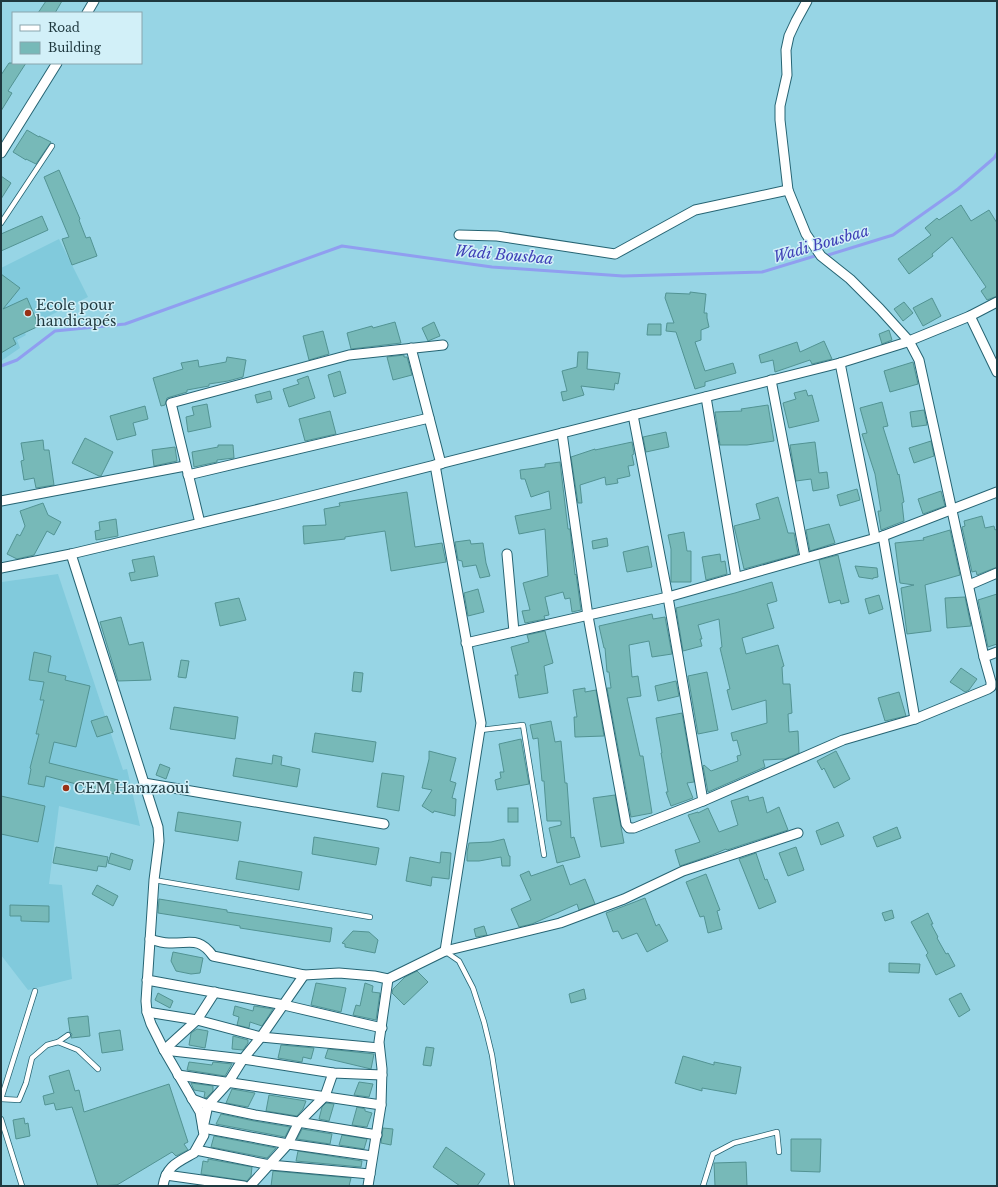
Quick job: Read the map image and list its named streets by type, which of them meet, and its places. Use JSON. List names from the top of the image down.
{
  "water": ["Wadi Bousbaa"],
  "places": ["Ecole pour handicapés", "CEM Hamzaoui"],
  "legend": ["Road", "Building"]
}
